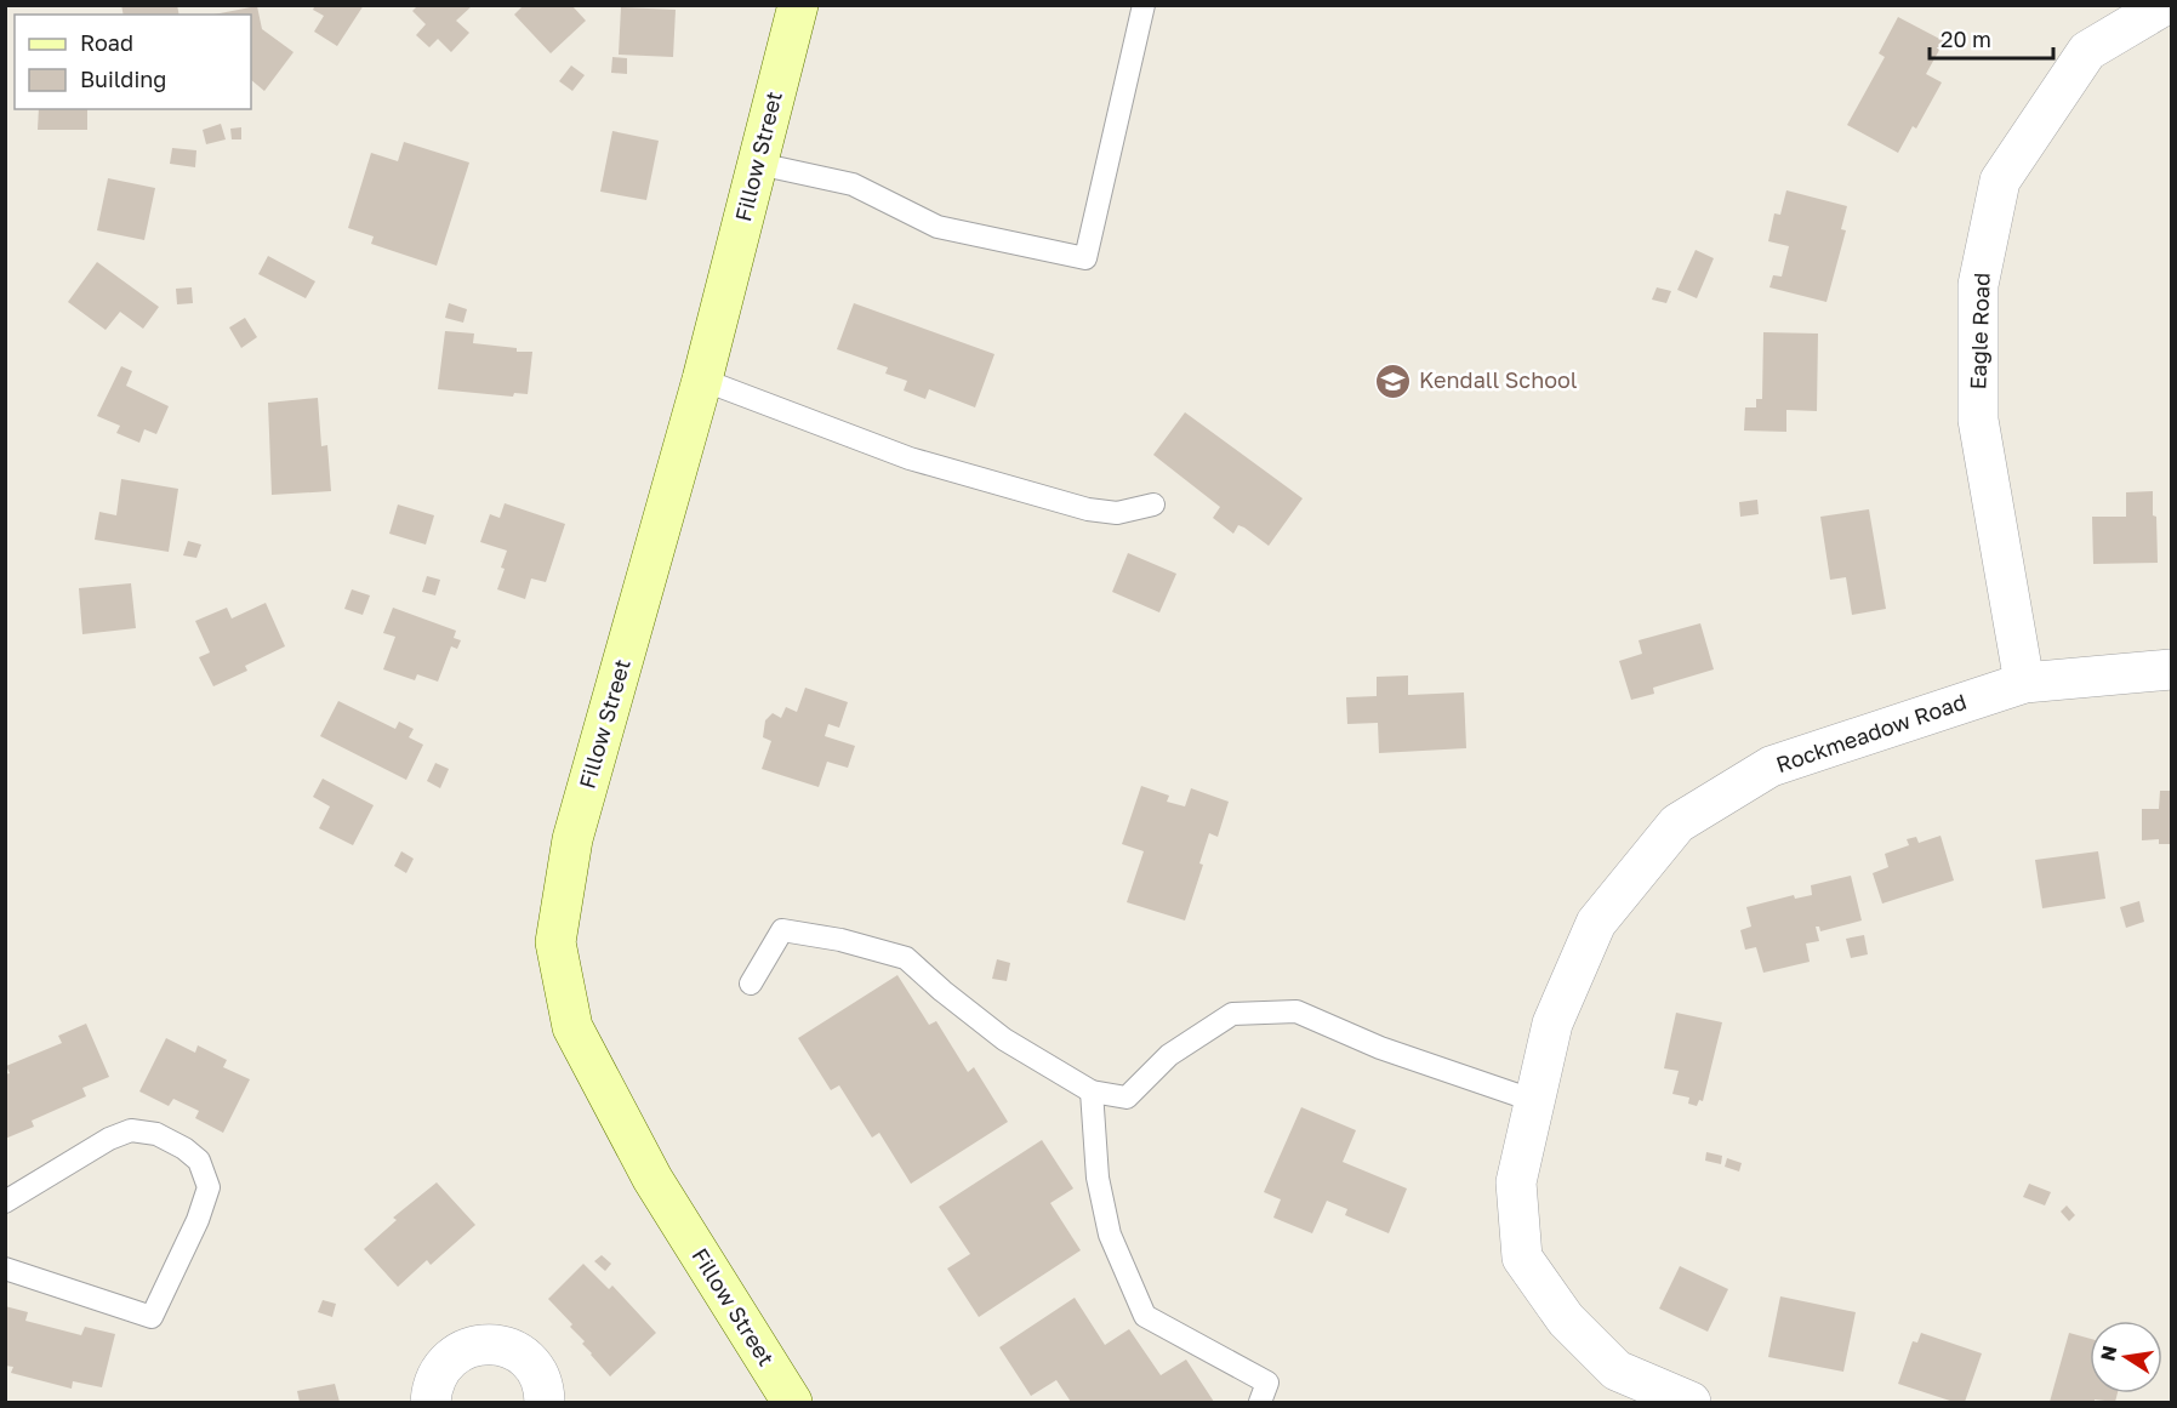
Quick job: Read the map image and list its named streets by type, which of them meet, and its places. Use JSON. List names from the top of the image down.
{
  "streets": {
    "street": ["Fillow Street", "Eagle Road", "Rockmeadow Road"]
  },
  "crossings": [
    ["Eagle Road", "Rockmeadow Road"]
  ],
  "places": {
    "school or university": ["Kendall School"]
  },
  "legend": ["Road", "Building"],
  "scale_bar": "20 m",
  "north": "left"
}
